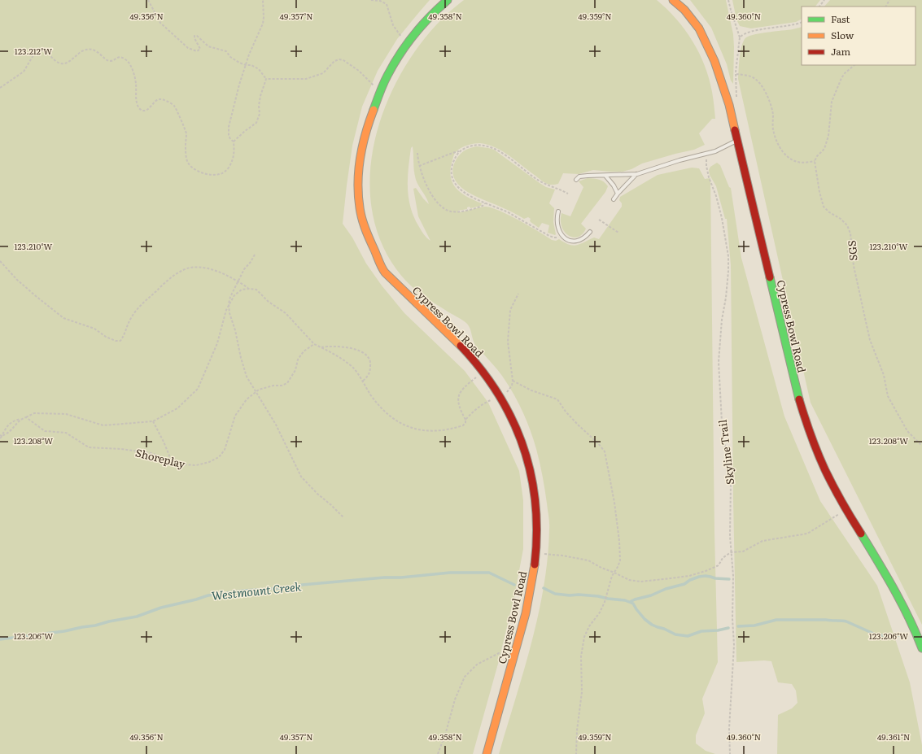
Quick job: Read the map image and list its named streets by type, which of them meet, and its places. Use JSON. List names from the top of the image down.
{
  "streets": {
    "street": ["Cypress Bowl Road"],
    "path": ["SGS", "Skyline Trail", "Shoreplay"]
  },
  "water": ["Westmount Creek"],
  "legend": ["Fast", "Slow", "Jam"],
  "coordinates": [
    "49.356°N",
    "49.357°N",
    "49.358°N",
    "49.359°N",
    "49.360°N",
    "123.212°W",
    "123.210°W",
    "123.208°W",
    "123.206°W",
    "49.361°N"
  ]
}
